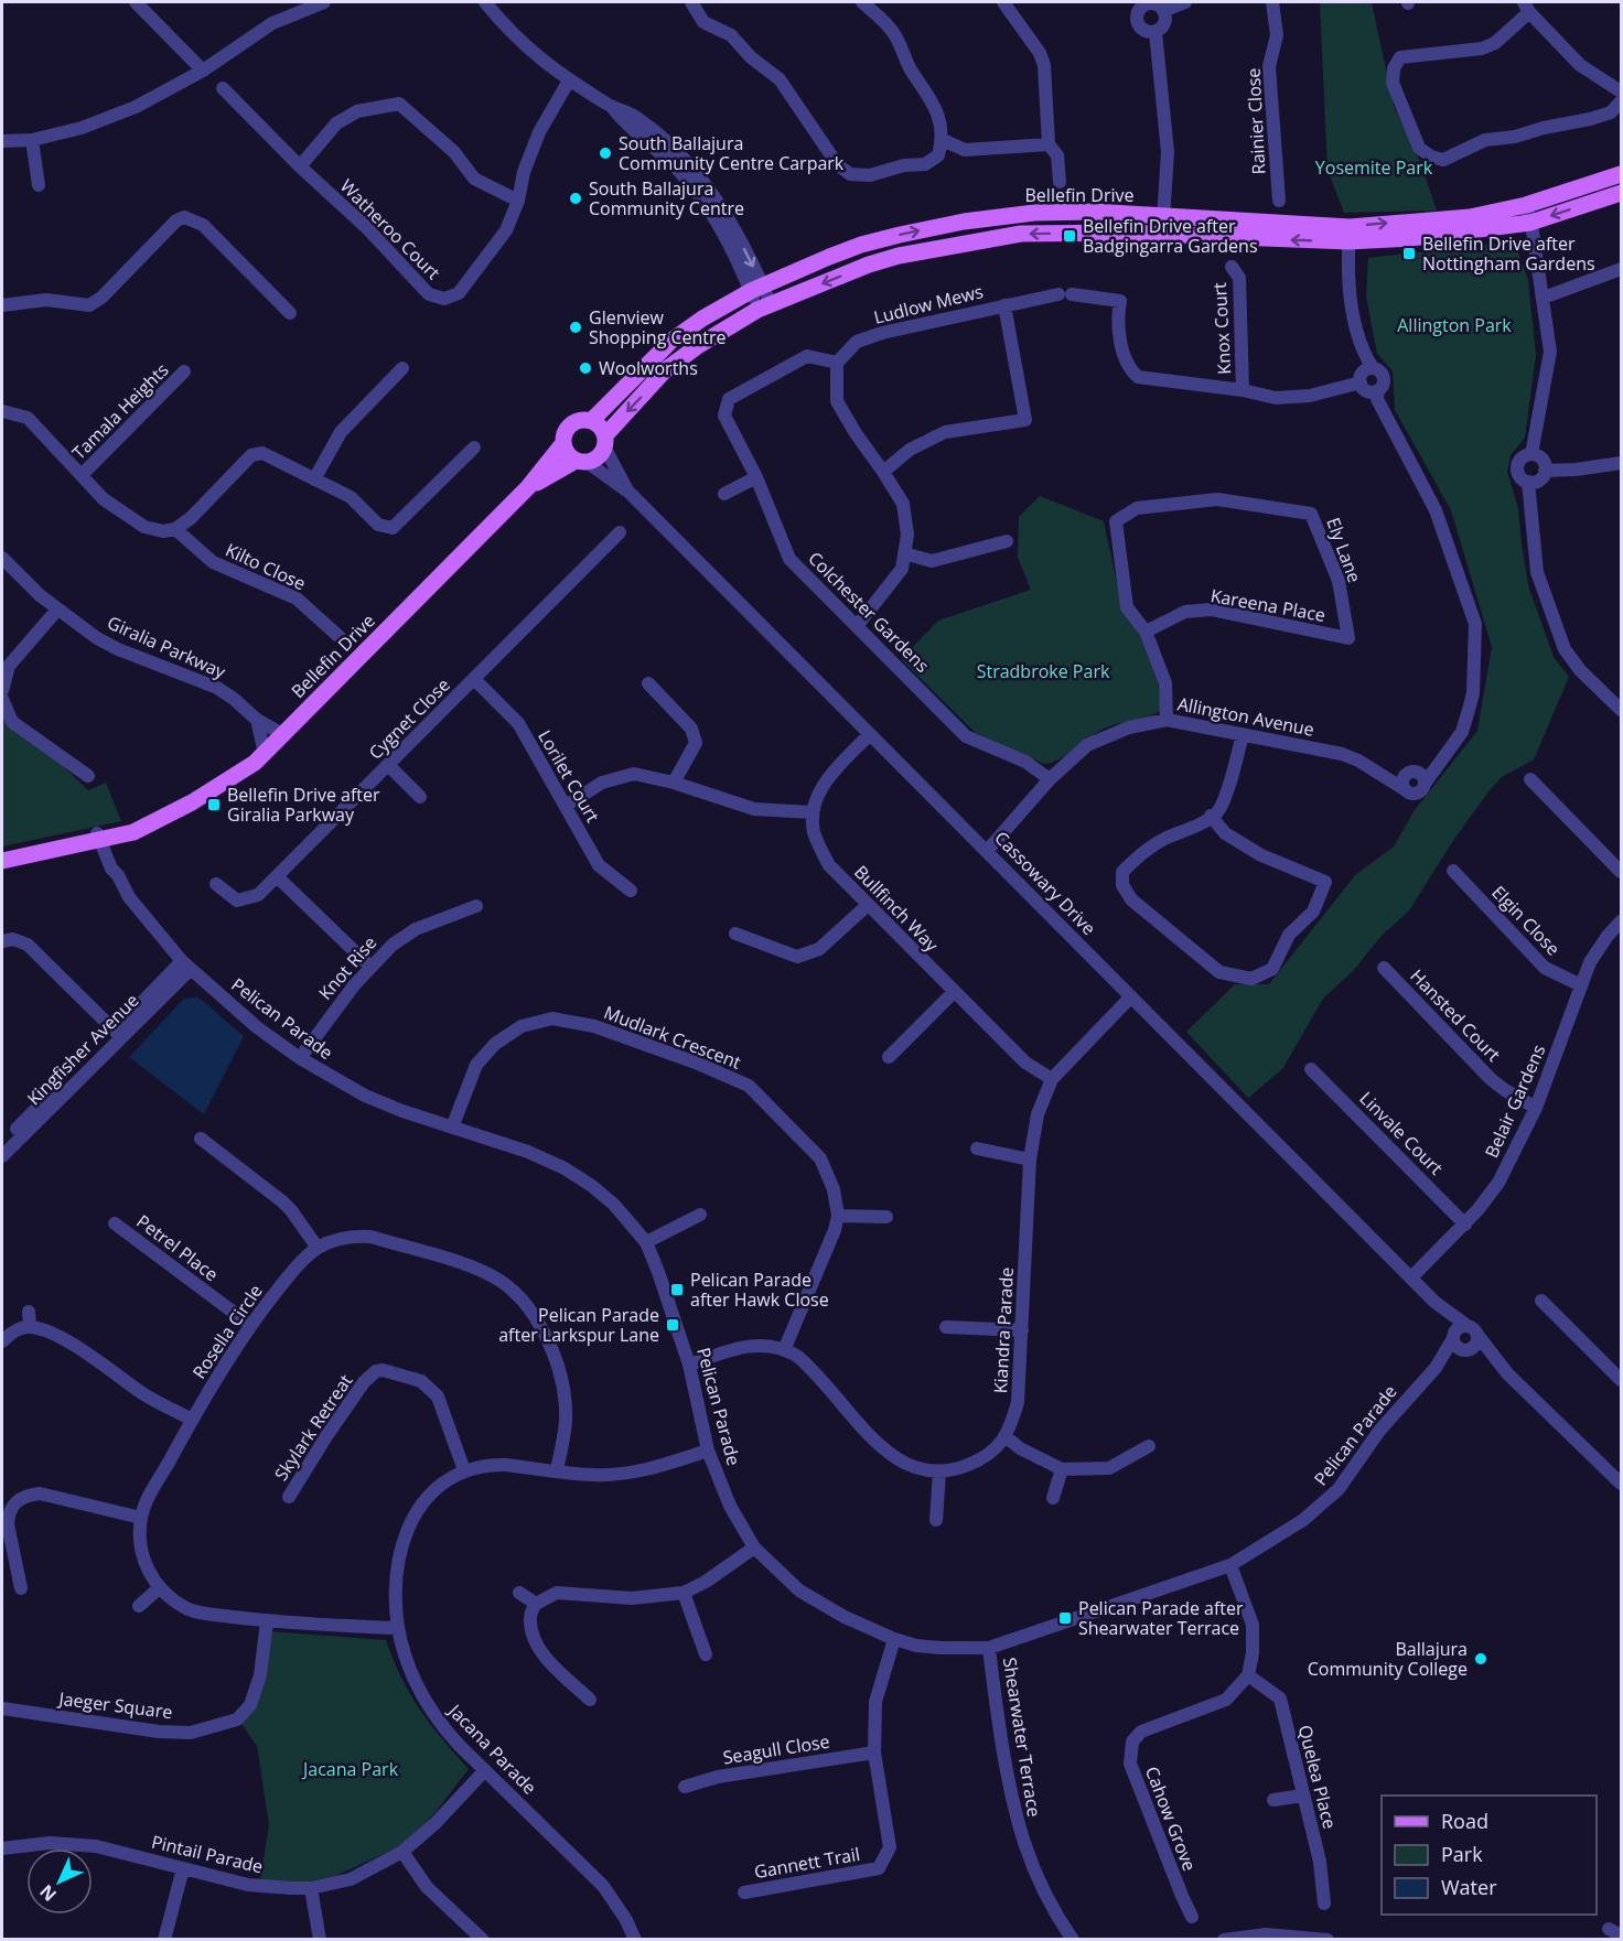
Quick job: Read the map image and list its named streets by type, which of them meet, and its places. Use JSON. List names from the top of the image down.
{
  "streets": {
    "main road": ["Bellefin Drive"],
    "street": [
      "Rainier Close",
      "Watheroo Court",
      "Ludlow Mews",
      "Knox Court",
      "Tamala Heights",
      "Ely Lane",
      "Kilto Close",
      "Kareena Place",
      "Colchester Gardens",
      "Giralia Parkway",
      "Allington Avenue",
      "Cygnet Close",
      "Lorilet Court",
      "Cassowary Drive",
      "Bullfinch Way",
      "Elgin Close",
      "Knot Rise",
      "Hansted Court",
      "Pelican Parade",
      "Mudlark Crescent",
      "Kingfisher Avenue",
      "Belair Gardens",
      "Linvale Court",
      "Petrel Place",
      "Kiandra Parade",
      "Rosella Circle",
      "Skylark Retreat",
      "Jaeger Square",
      "Shearwater Terrace",
      "Jacana Parade",
      "Seagull Close",
      "Quelea Place",
      "Cahow Grove",
      "Pintail Parade",
      "Gannett Trail"
    ]
  },
  "crossings": [
    ["Bellefin Drive", "Giralia Parkway"],
    ["Bellefin Drive", "Cassowary Drive"],
    ["Bellefin Drive", "Pelican Parade"],
    ["Ludlow Mews", "Knox Court"],
    ["Ludlow Mews", "Colchester Gardens"],
    ["Ely Lane", "Kareena Place"],
    ["Colchester Gardens", "Allington Avenue"],
    ["Allington Avenue", "Cassowary Drive"],
    ["Cygnet Close", "Lorilet Court"],
    ["Cassowary Drive", "Pelican Parade"],
    ["Cassowary Drive", "Belair Gardens"],
    ["Cassowary Drive", "Kiandra Parade"],
    ["Bullfinch Way", "Kiandra Parade"],
    ["Elgin Close", "Belair Gardens"],
    ["Knot Rise", "Pelican Parade"],
    ["Hansted Court", "Belair Gardens"],
    ["Pelican Parade", "Mudlark Crescent"],
    ["Pelican Parade", "Kingfisher Avenue"],
    ["Pelican Parade", "Kiandra Parade"],
    ["Pelican Parade", "Shearwater Terrace"],
    ["Pelican Parade", "Jacana Parade"],
    ["Pelican Parade", "Gannett Trail"],
    ["Belair Gardens", "Linvale Court"],
    ["Petrel Place", "Rosella Circle"],
    ["Rosella Circle", "Jaeger Square"],
    ["Rosella Circle", "Jacana Parade"],
    ["Skylark Retreat", "Jacana Parade"],
    ["Jacana Parade", "Pintail Parade"],
    ["Seagull Close", "Gannett Trail"],
    ["Quelea Place", "Cahow Grove"]
  ],
  "parks": [
    "Yosemite Park",
    "Allington Park",
    "Stradbroke Park",
    "Jacana Park"
  ],
  "places": {
    "other": [
      "South Ballajura Community Centre Carpark",
      "South Ballajura Community Centre",
      "Glenview Shopping Centre",
      "Woolworths",
      "Ballajura Community College"
    ],
    "transit": [
      "Bellefin Drive after Badgingarra Gardens",
      "Bellefin Drive after Nottingham Gardens",
      "Bellefin Drive after Giralia Parkway",
      "Pelican Parade after Hawk Close",
      "Pelican Parade after Larkspur Lane",
      "Pelican Parade after Shearwater Terrace"
    ]
  },
  "legend": ["Road", "Park", "Water"],
  "north": "bottom left"
}
